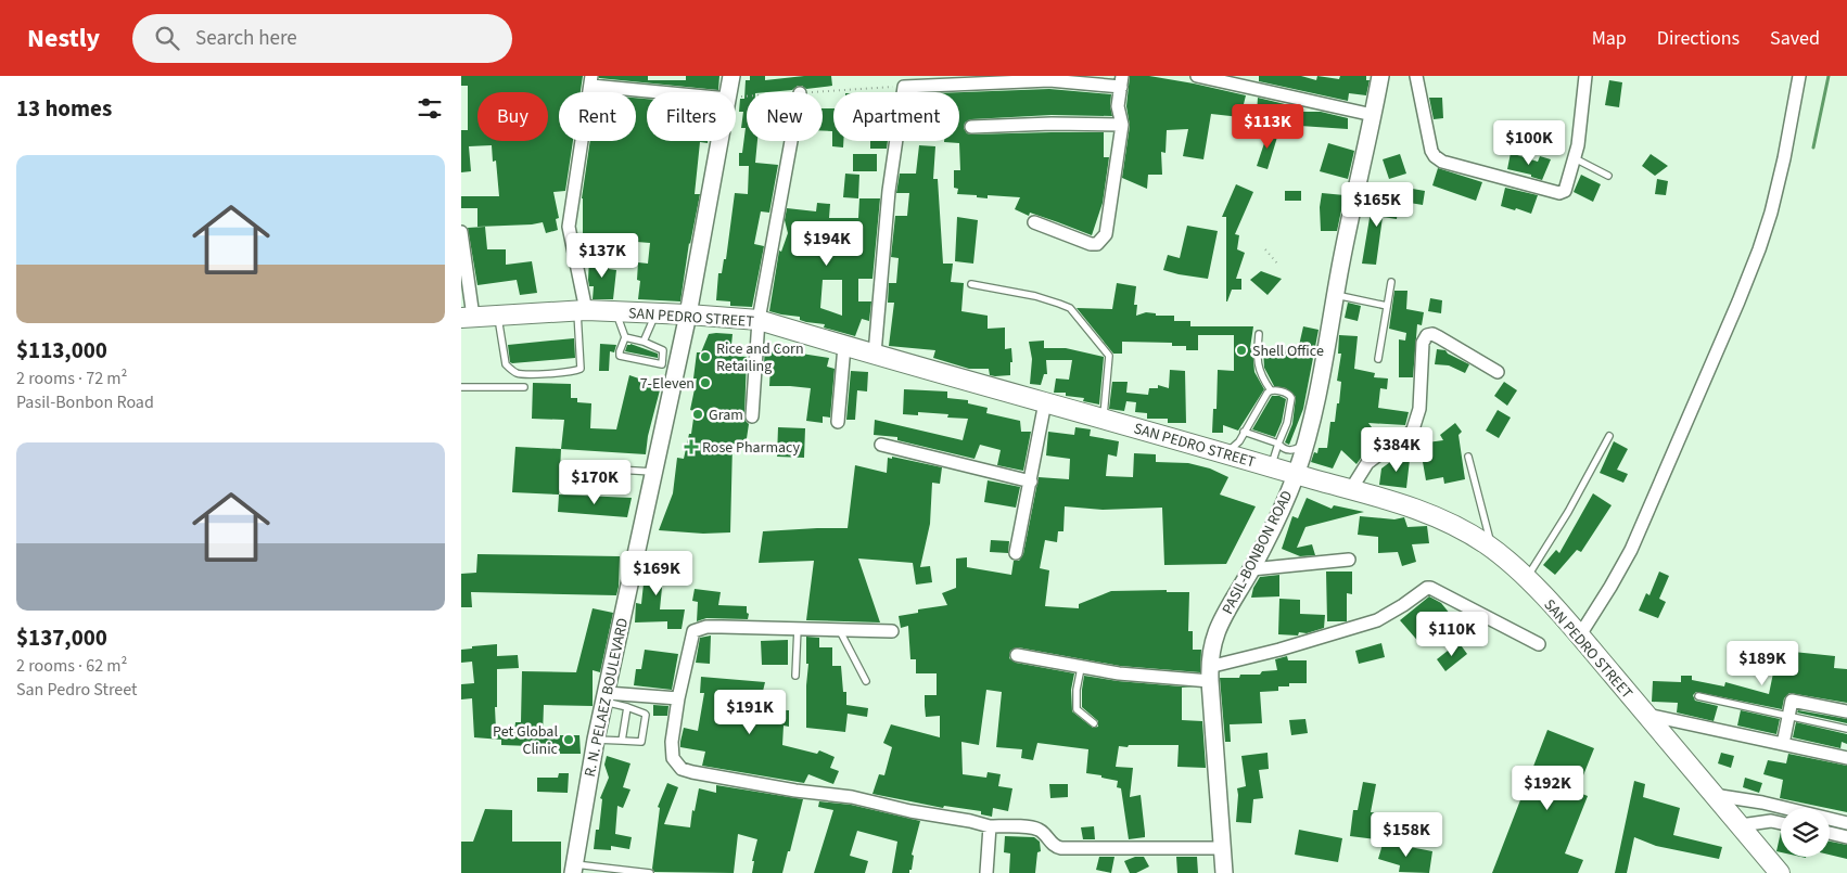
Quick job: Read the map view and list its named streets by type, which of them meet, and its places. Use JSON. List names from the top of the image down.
{
  "streets": {
    "main road": ["SAN PEDRO STREET"],
    "street": ["PASIL-BONBON ROAD", "R. N. PELAEZ BOULEVARD"]
  },
  "crossings": [
    ["SAN PEDRO STREET", "PASIL-BONBON ROAD"],
    ["SAN PEDRO STREET", "R. N. PELAEZ BOULEVARD"]
  ],
  "places": {
    "other": [
      "Shell Office",
      "Rice and Corn Retailing",
      "7-Eleven",
      "Gram",
      "Pet Global Clinic"
    ],
    "health": ["Rose Pharmacy"]
  },
  "page": {
    "header": "Nestly",
    "search": "Search here",
    "nav": ["Map", "Directions", "Saved"],
    "heading": "13 homes",
    "chip": [
      "Buy",
      "Rent",
      "Filters",
      "New",
      "Apartment"
    ],
    "price": [
      "$113K",
      "$100K",
      "$165K",
      "$194K",
      "$137K",
      "$384K",
      "$170K",
      "$169K",
      "$110K",
      "$189K",
      "$191K",
      "$192K",
      "$158K"
    ],
    "list": [
      {
        "name": "$113,000",
        "note": "2 rooms · 72 m² · Pasil-Bonbon Road"
      },
      {
        "name": "$137,000",
        "note": "2 rooms · 62 m² · San Pedro Street"
      }
    ]
  }
}
